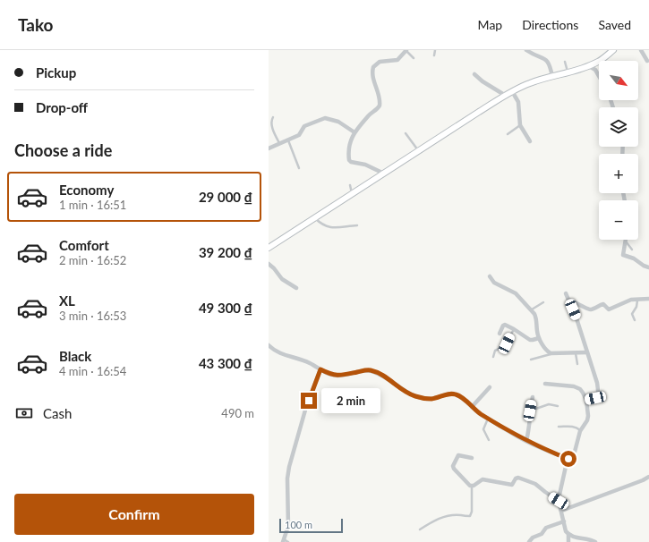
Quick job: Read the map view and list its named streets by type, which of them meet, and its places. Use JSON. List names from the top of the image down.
{
  "scale_bar": "100 m",
  "north": "bottom right",
  "page": {
    "header": "Tako",
    "nav": ["Map", "Directions", "Saved"],
    "banner": ["Pickup", "Drop-off"],
    "map_buttons": ["+", "−"],
    "heading": "Choose a ride",
    "list": [
      {
        "name": "Economy",
        "note": "1 min · 16:51",
        "value": "29 000 ₫"
      },
      {
        "name": "Comfort",
        "note": "2 min · 16:52",
        "value": "39 200 ₫"
      },
      {
        "name": "XL",
        "note": "3 min · 16:53",
        "value": "49 300 ₫"
      },
      {
        "name": "Black",
        "note": "4 min · 16:54",
        "value": "43 300 ₫"
      }
    ],
    "bubble": "2 min",
    "pay": ["Cash", "490 m"],
    "buttons": "Confirm",
    "scale": "100 m"
  }
}
